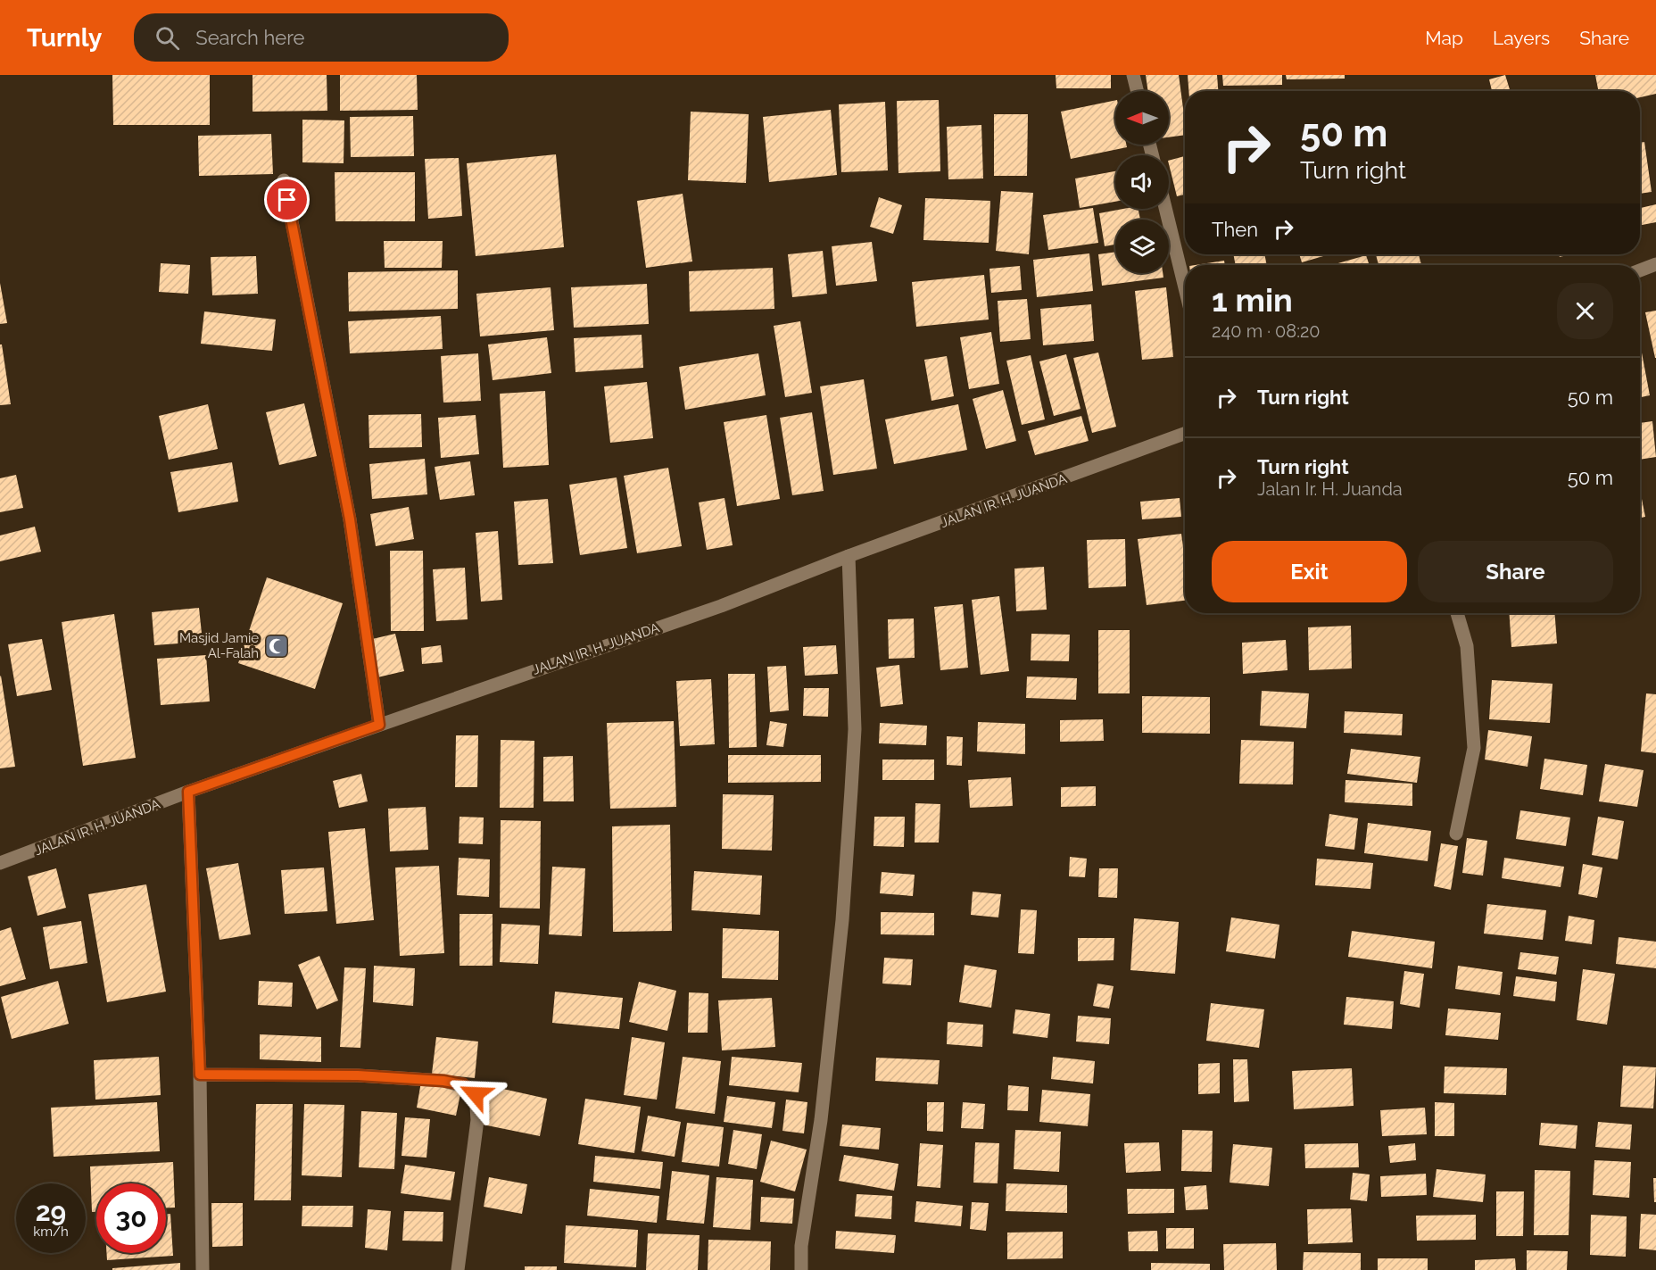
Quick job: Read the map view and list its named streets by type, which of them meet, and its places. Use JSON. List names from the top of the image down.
{
  "streets": {
    "street": ["JALAN IR. H. JUANDA"]
  },
  "places": {
    "mosque": ["Masjid Jamie Al-Falah"]
  },
  "north": "left",
  "page": {
    "header": "Turnly",
    "search": "Search here",
    "nav": ["Map", "Layers", "Share"],
    "turn": ["50 m", "Turn right"],
    "then": "Then",
    "heading": ["1 min", "240 m · 08:20"],
    "list": [
      {
        "name": "Turn right",
        "value": "50 m"
      },
      {
        "name": "Turn right",
        "note": "Jalan Ir. H. Juanda",
        "value": "50 m"
      }
    ],
    "buttons": ["Exit", "Share"],
    "speed": "29 km/h",
    "limit": "30"
  }
}
